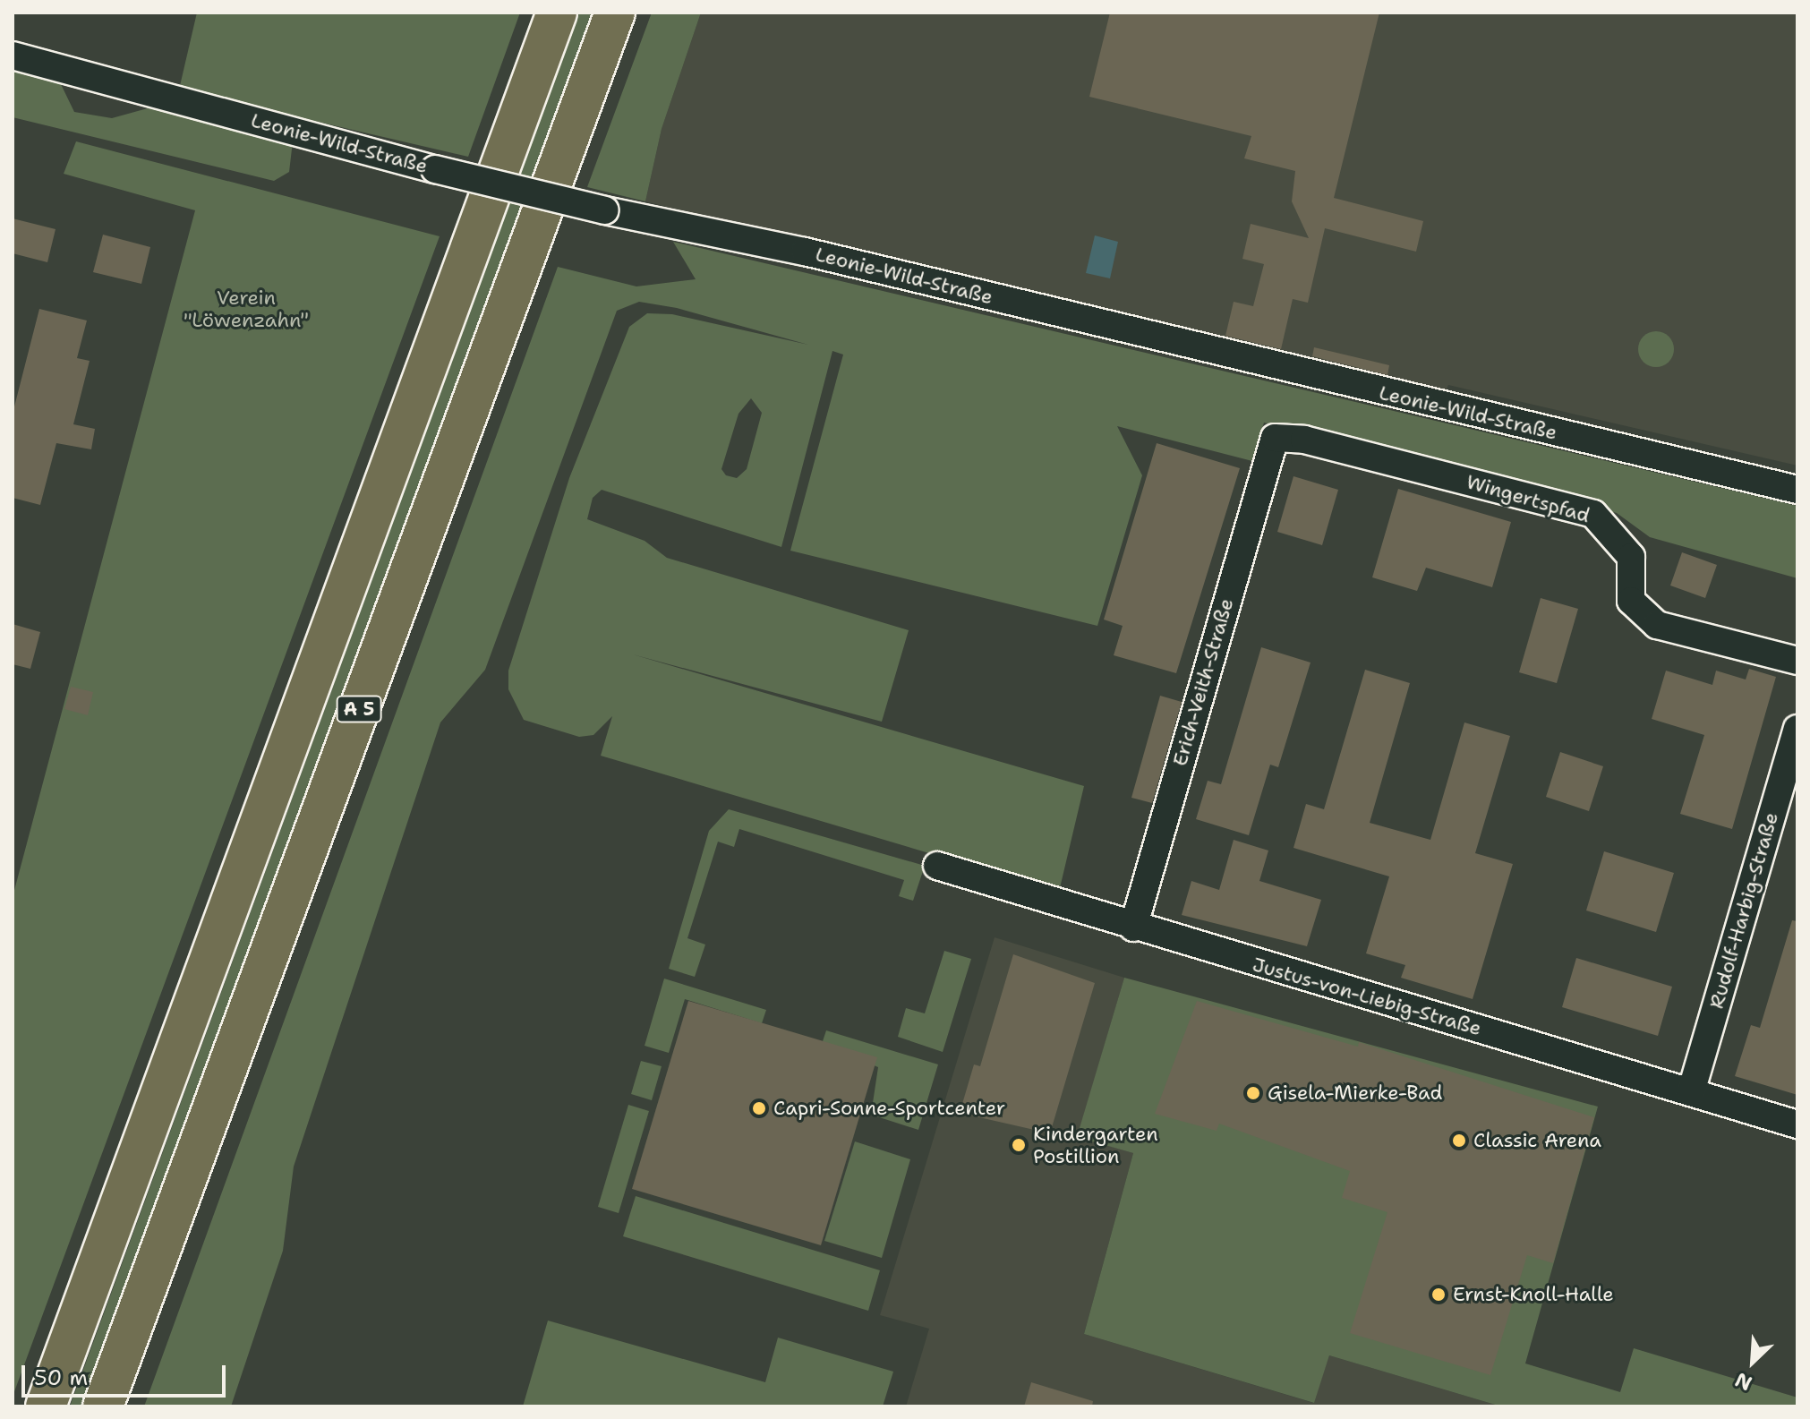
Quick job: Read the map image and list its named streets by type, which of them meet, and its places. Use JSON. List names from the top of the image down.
{
  "streets": {
    "highway": ["A 5"],
    "street": [
      "Leonie-Wild-Straße",
      "Wingertspfad",
      "Erich-Veith-Straße",
      "Rudolf-Harbig-Straße",
      "Justus-von-Liebig-Straße"
    ]
  },
  "crossings": [
    ["Wingertspfad", "Erich-Veith-Straße"],
    ["Erich-Veith-Straße", "Justus-von-Liebig-Straße"],
    ["Rudolf-Harbig-Straße", "Justus-von-Liebig-Straße"]
  ],
  "parks": ["Verein \"Löwenzahn\""],
  "places": [
    "Gisela-Mierke-Bad",
    "Capri-Sonne-Sportcenter",
    "Classic Arena",
    "Kindergarten Postillion",
    "Ernst-Knoll-Halle"
  ],
  "scale_bar": "50 m",
  "north": "bottom left"
}
